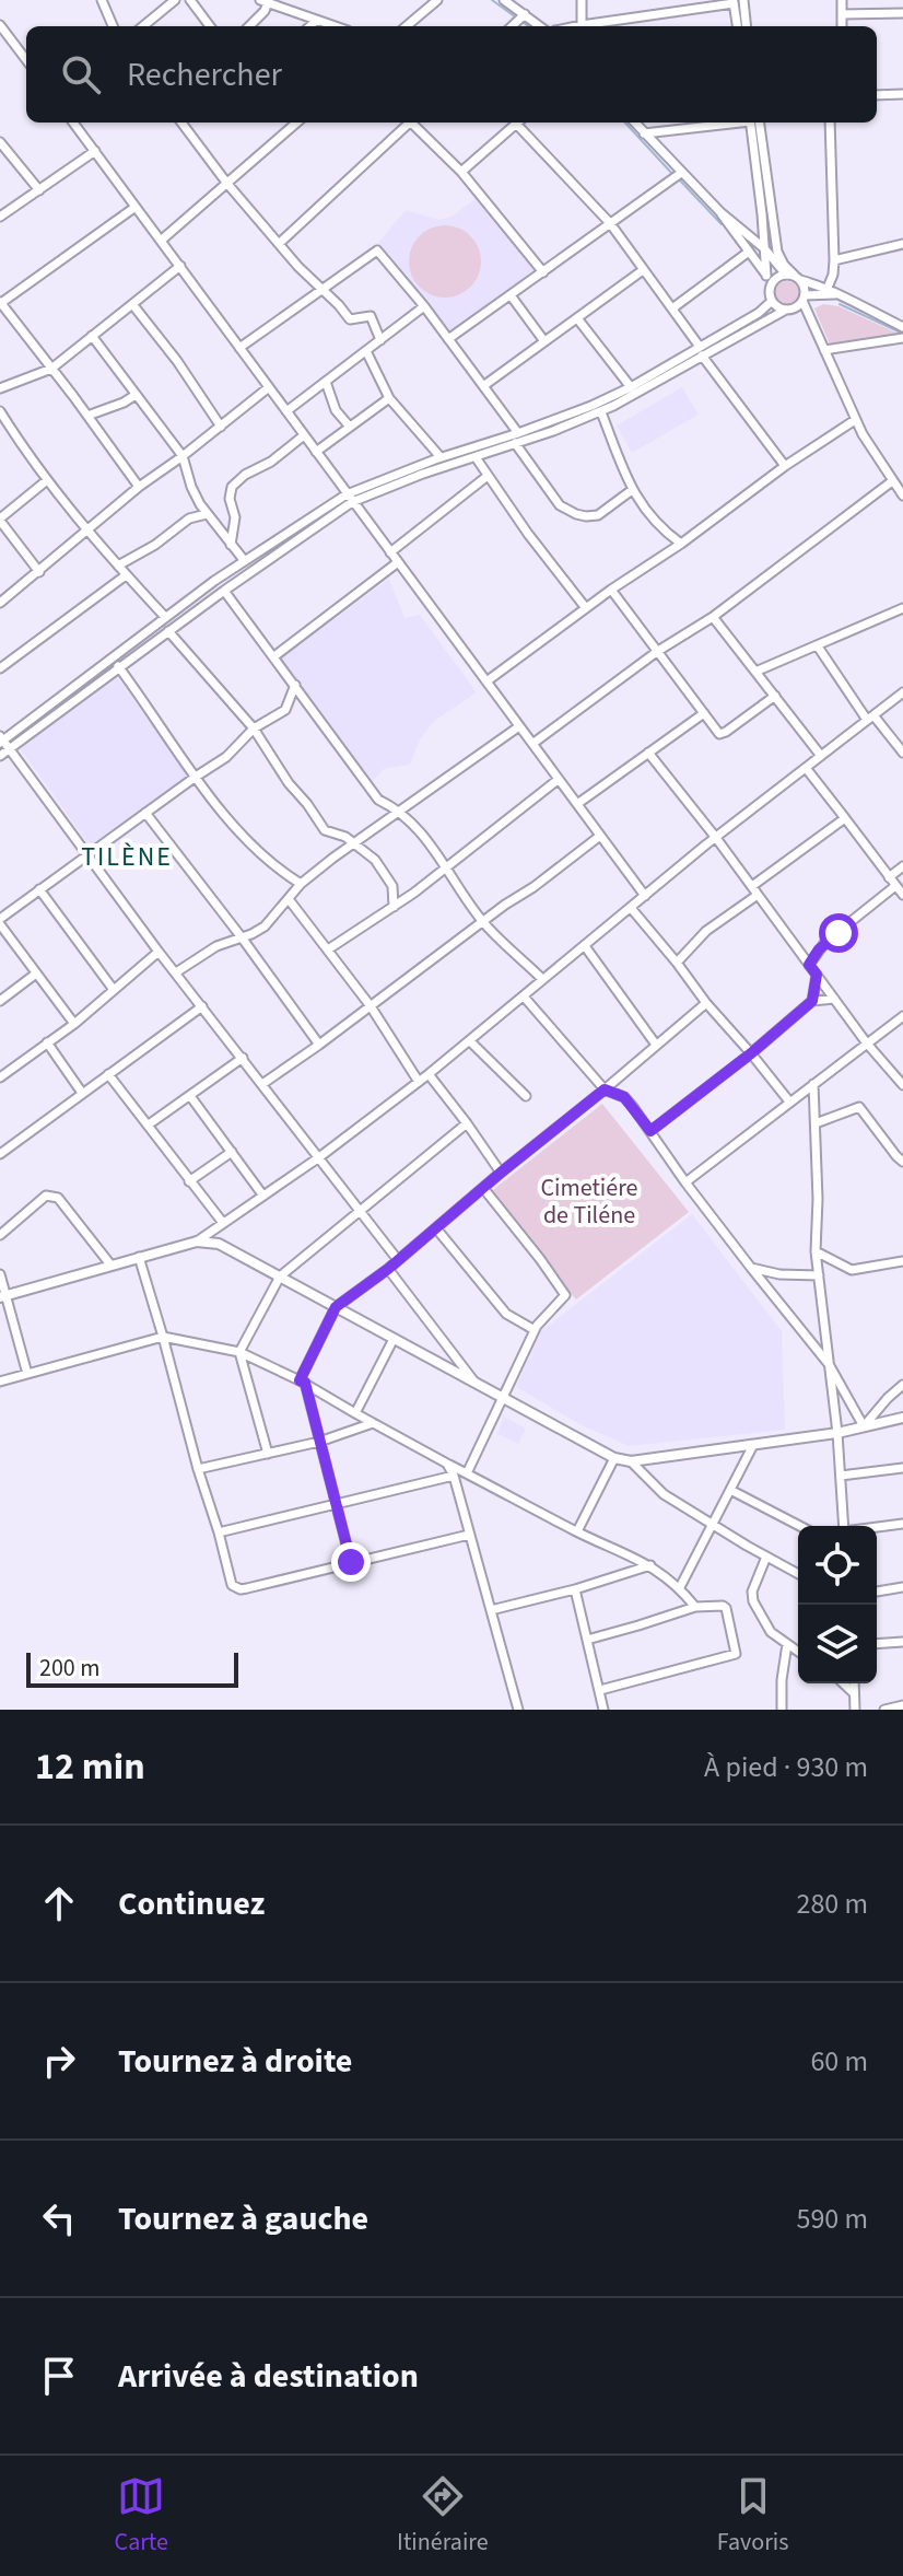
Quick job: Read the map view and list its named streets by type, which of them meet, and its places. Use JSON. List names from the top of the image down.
{
  "districts": ["TILÈNE"],
  "parks": ["Cimetiére de Tiléne"],
  "scale_bar": "200 m",
  "page": {
    "search": "Rechercher",
    "scale": "200 m",
    "heading": ["12 min", "À pied · 930 m"],
    "list": [
      ["Continuez", "280 m"],
      ["Tournez à droite", "60 m"],
      ["Tournez à gauche", "590 m"],
      "Arrivée à destination"
    ],
    "nav": ["Carte", "Itinéraire", "Favoris"]
  }
}
